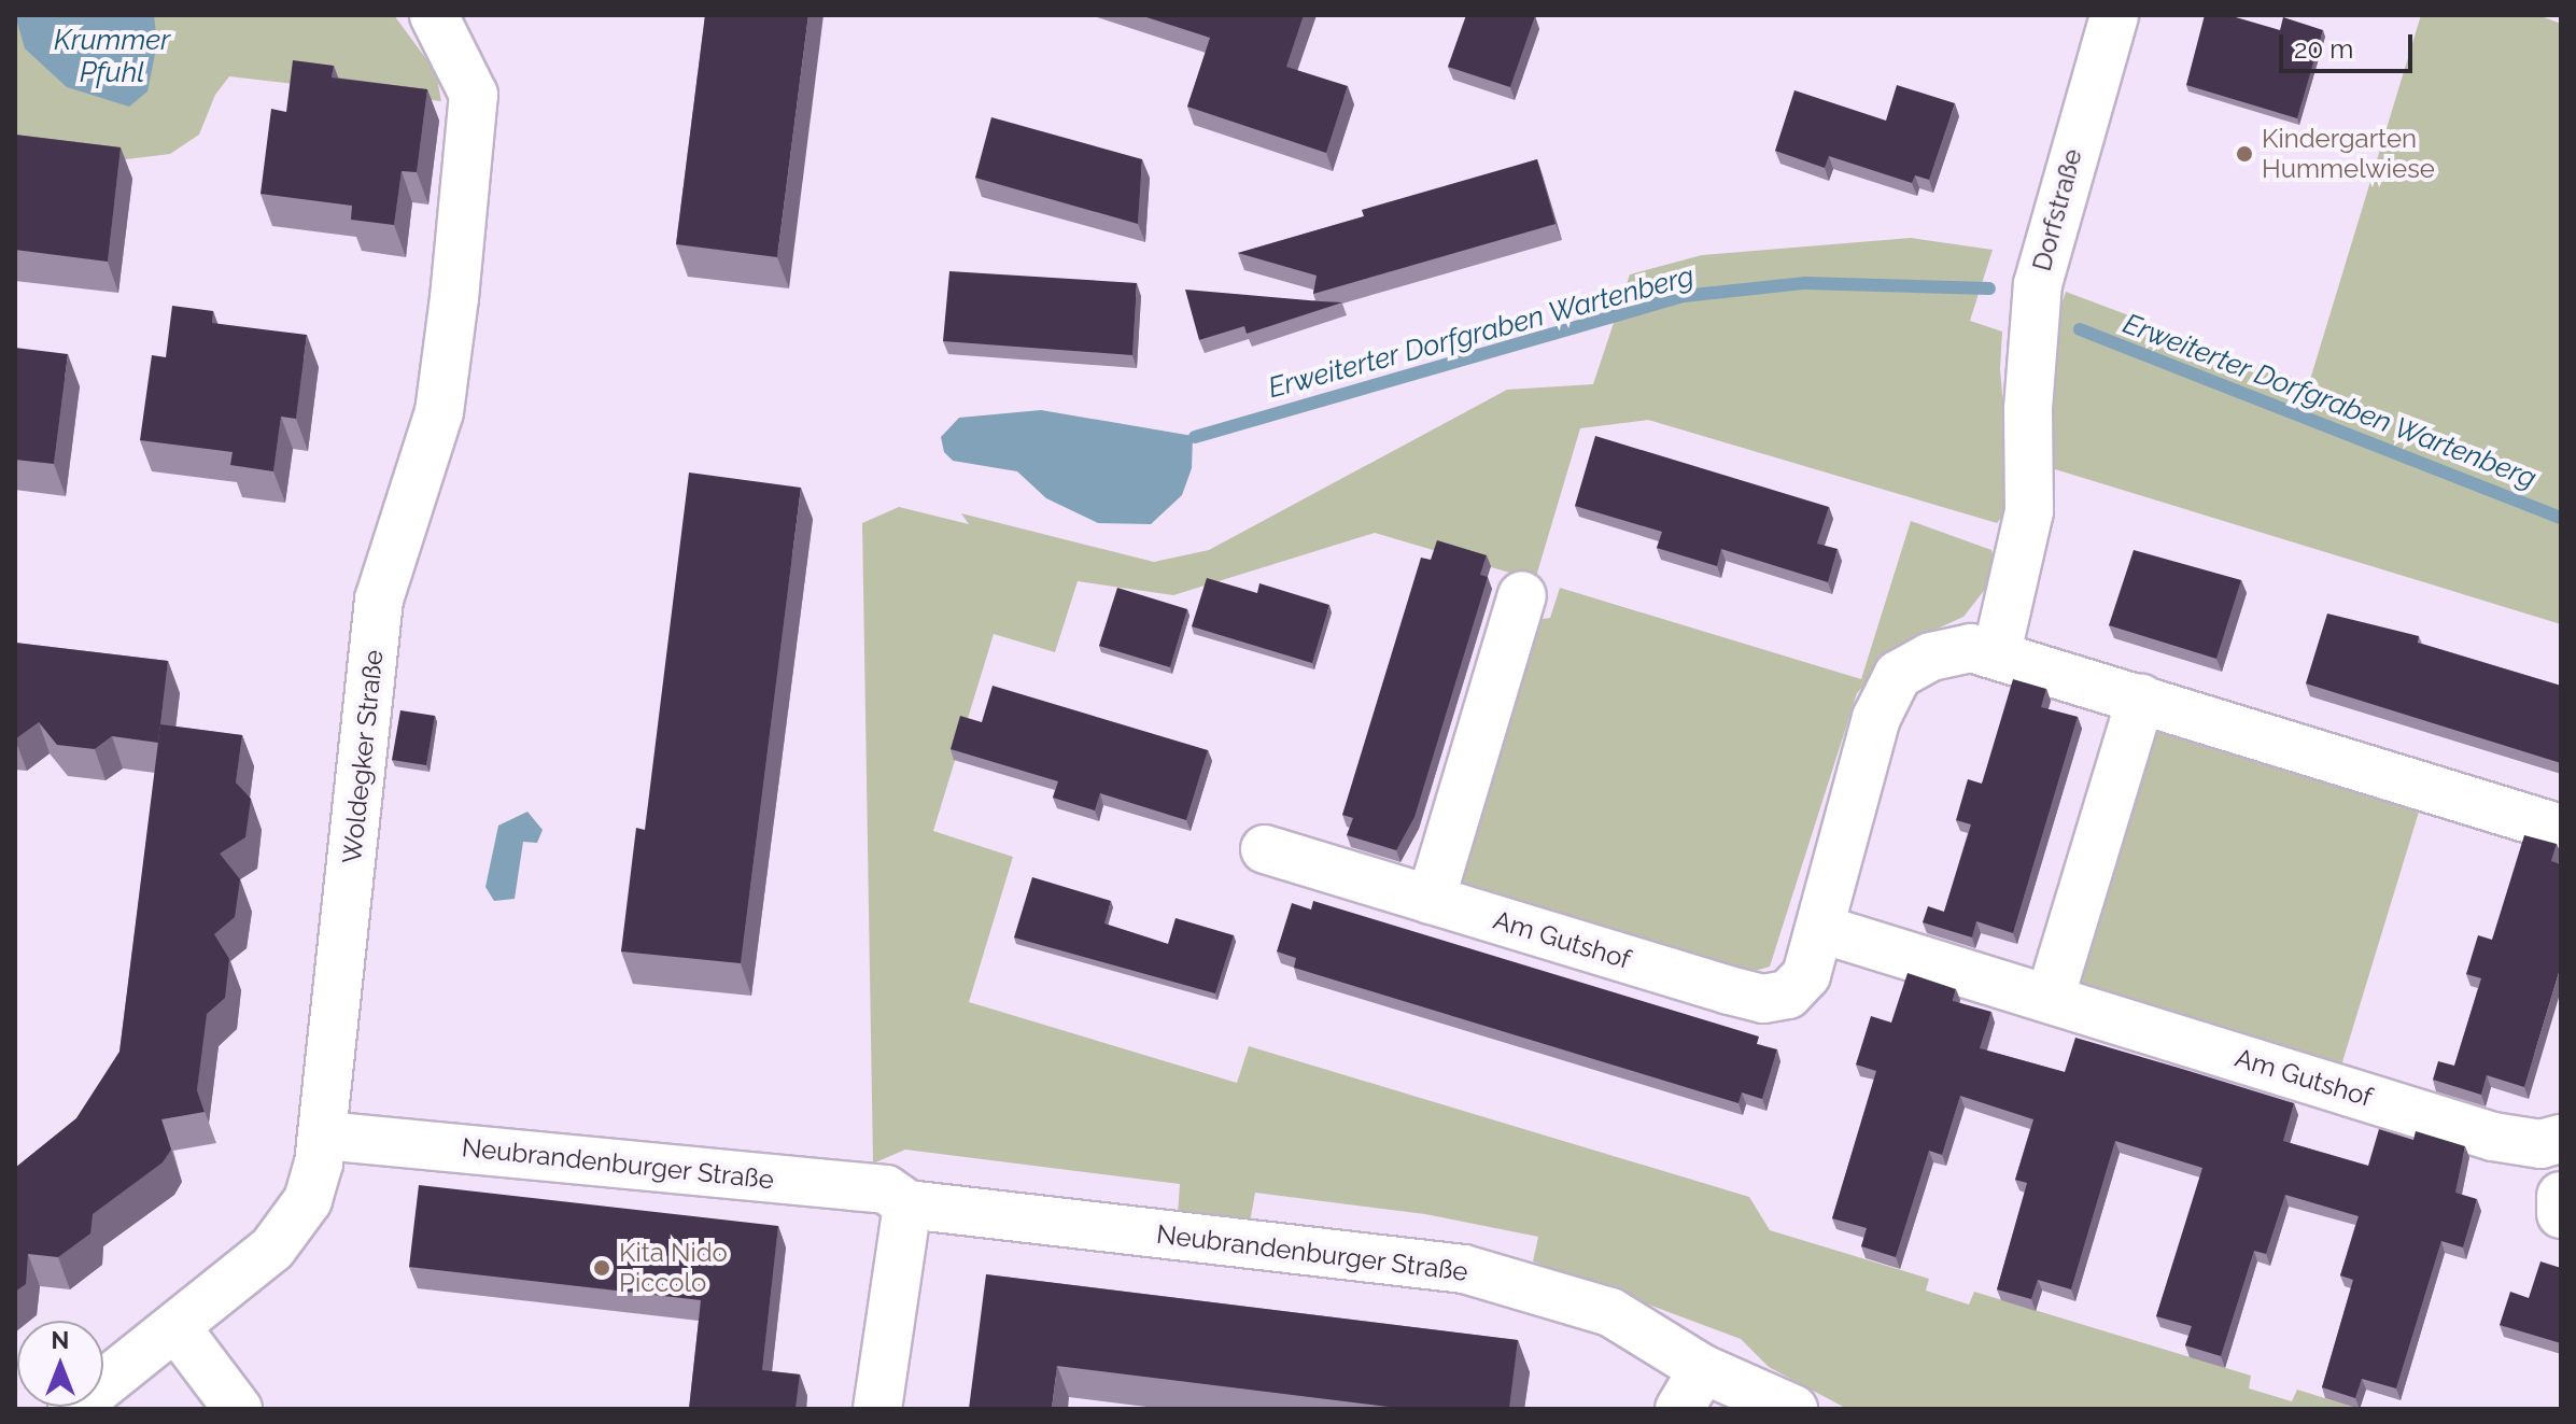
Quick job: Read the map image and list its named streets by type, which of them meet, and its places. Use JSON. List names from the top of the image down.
{
  "streets": {
    "street": [
      "Dorfstraße",
      "Woldegker Straße",
      "Am Gutshof",
      "Neubrandenburger Straße"
    ]
  },
  "crossings": [
    ["Dorfstraße", "Am Gutshof"],
    ["Woldegker Straße", "Neubrandenburger Straße"]
  ],
  "water": ["Krummer Pfuhl", "Erweiterter Dorfgraben Wartenberg"],
  "places": ["Kindergarten Hummelwiese", "Kita Nido Piccolo"],
  "scale_bar": "20 m",
  "north": "top"
}
